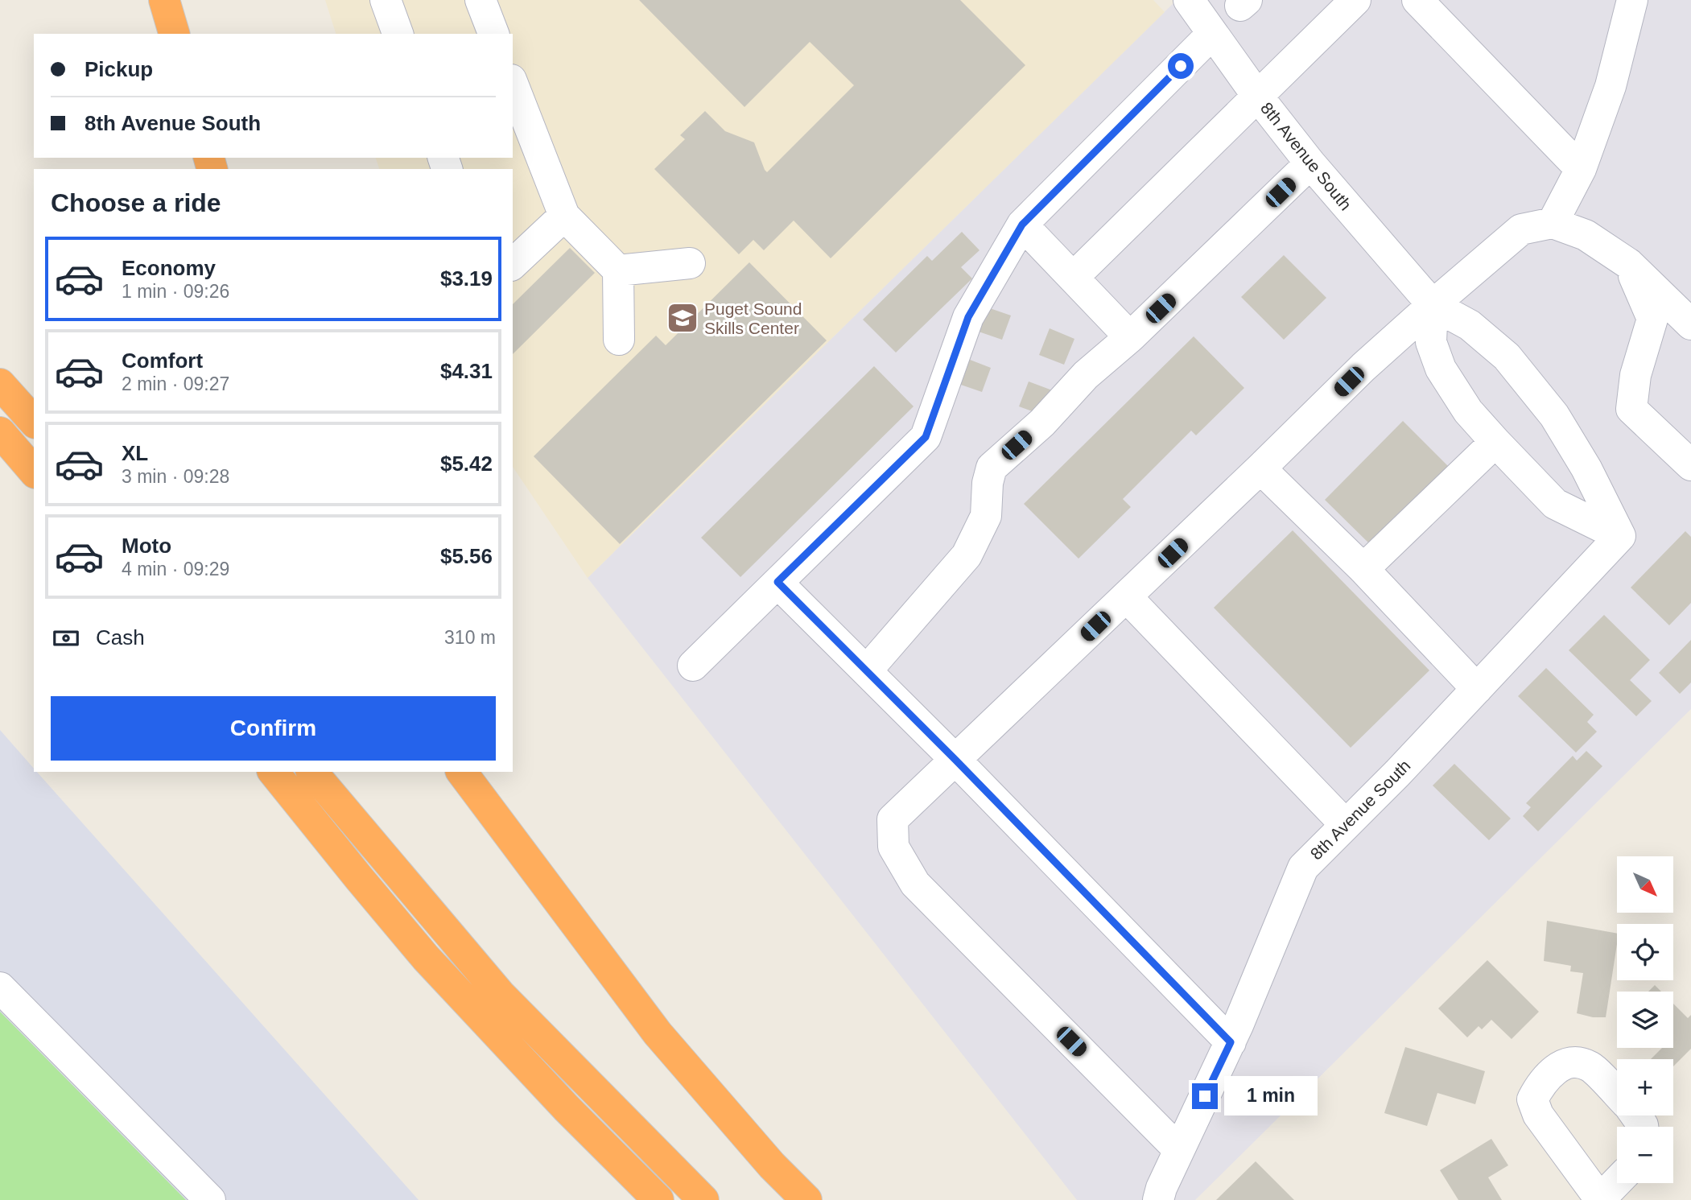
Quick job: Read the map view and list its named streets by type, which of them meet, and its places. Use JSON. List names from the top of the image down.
{
  "streets": {
    "street": ["8th Avenue South"]
  },
  "places": {
    "school or university": ["Puget Sound Skills Center"]
  },
  "north": "bottom right",
  "page": {
    "banner": ["Pickup", "8th Avenue South"],
    "heading": "Choose a ride",
    "list": [
      {
        "name": "Economy",
        "note": "1 min · 09:26",
        "value": "$3.19"
      },
      {
        "name": "Comfort",
        "note": "2 min · 09:27",
        "value": "$4.31"
      },
      {
        "name": "XL",
        "note": "3 min · 09:28",
        "value": "$5.42"
      },
      {
        "name": "Moto",
        "note": "4 min · 09:29",
        "value": "$5.56"
      }
    ],
    "pay": ["Cash", "310 m"],
    "buttons": "Confirm",
    "map_buttons": ["+", "−"],
    "bubble": "1 min"
  }
}
